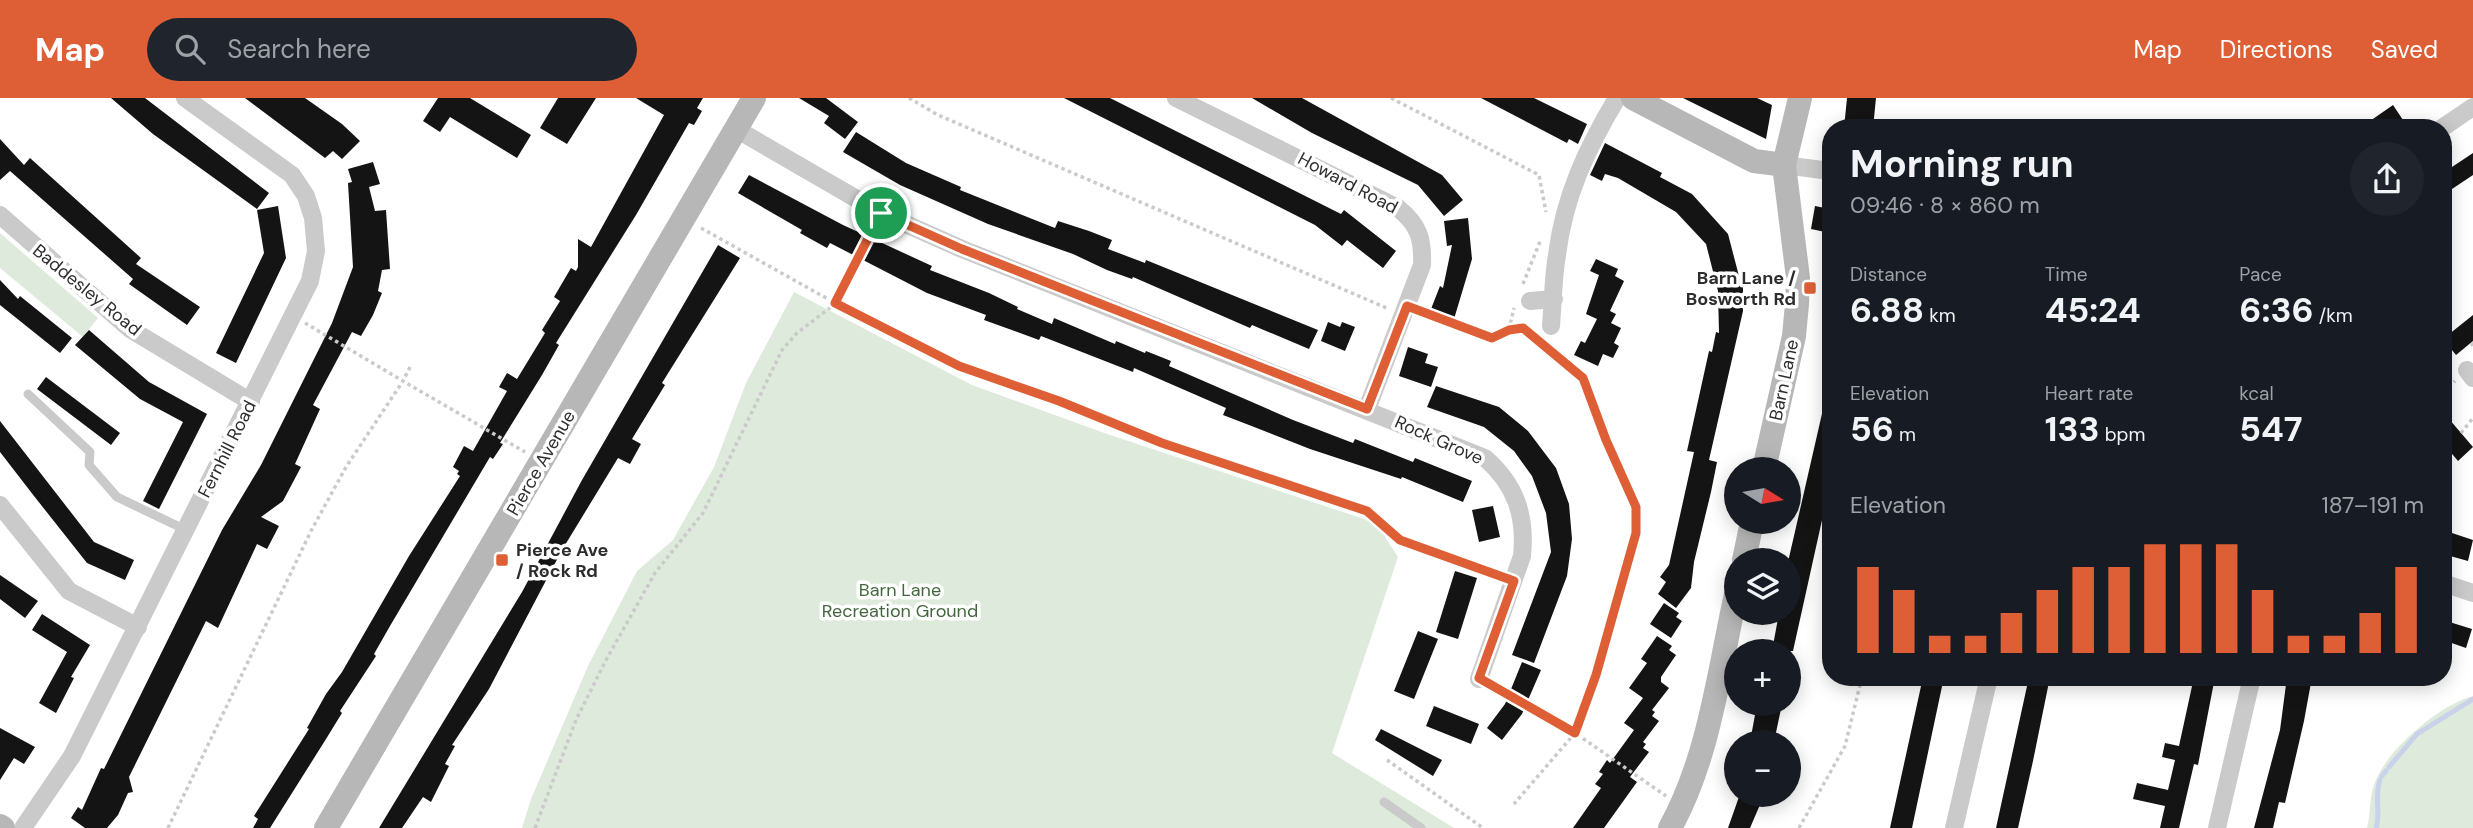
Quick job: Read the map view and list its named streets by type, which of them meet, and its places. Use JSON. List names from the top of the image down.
{
  "streets": {
    "street": [
      "Howard Road",
      "Baddesley Road",
      "Barn Lane",
      "Rock Grove",
      "Fernhill Road",
      "Pierce Avenue"
    ]
  },
  "crossings": [
    ["Howard Road", "Rock Grove"],
    ["Baddesley Road", "Fernhill Road"],
    ["Rock Grove", "Pierce Avenue"]
  ],
  "parks": ["Barn Lane Recreation Ground"],
  "places": {
    "transit": ["Barn Lane / Bosworth Rd", "Pierce Ave / Rock Rd"]
  },
  "north": "right",
  "page": {
    "header": "Map",
    "search": "Search here",
    "nav": ["Map", "Directions", "Saved"],
    "heading": ["Morning run", "09:46 · 8 × 860 m"],
    "stats": [
      ["Distance", "6.88 km"],
      ["Time", "45:24"],
      ["Pace", "6:36 /km"],
      ["Elevation", "56 m"],
      ["Heart rate", "133 bpm"],
      ["kcal", "547"]
    ],
    "map_buttons": ["+", "−"],
    "chart": ["Elevation", "187–191 m"]
  }
}
